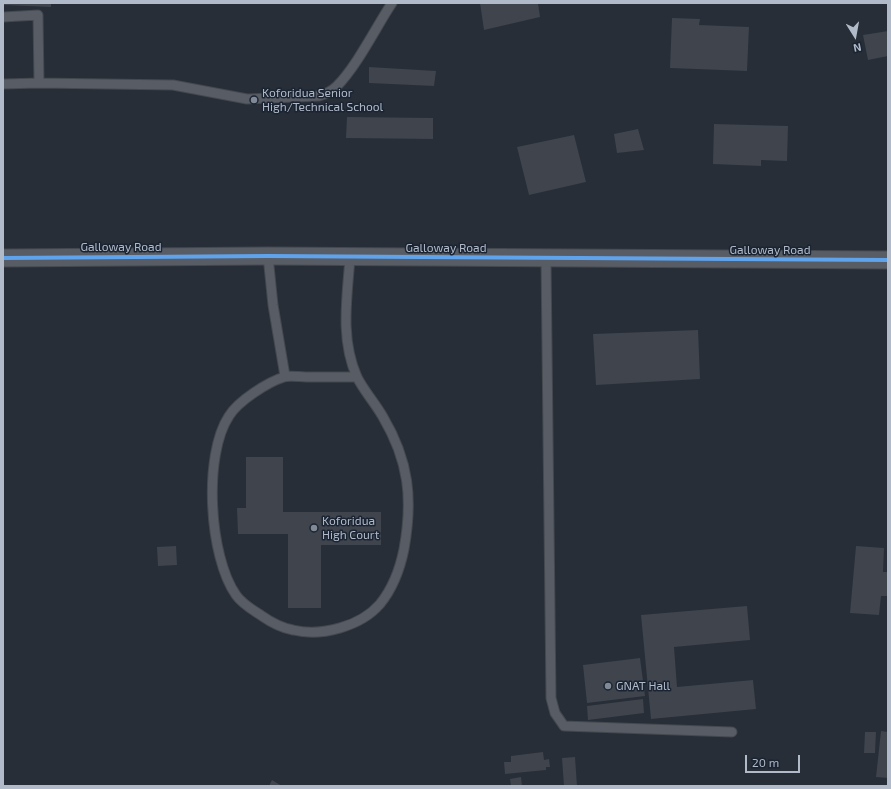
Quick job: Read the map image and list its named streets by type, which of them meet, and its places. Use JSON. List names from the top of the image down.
{
  "streets": {
    "street": ["Galloway Road"]
  },
  "places": ["Koforidua Senior High/Technical School", "Koforidua High Court", "GNAT Hall"],
  "scale_bar": "20 m",
  "north": "bottom"
}
